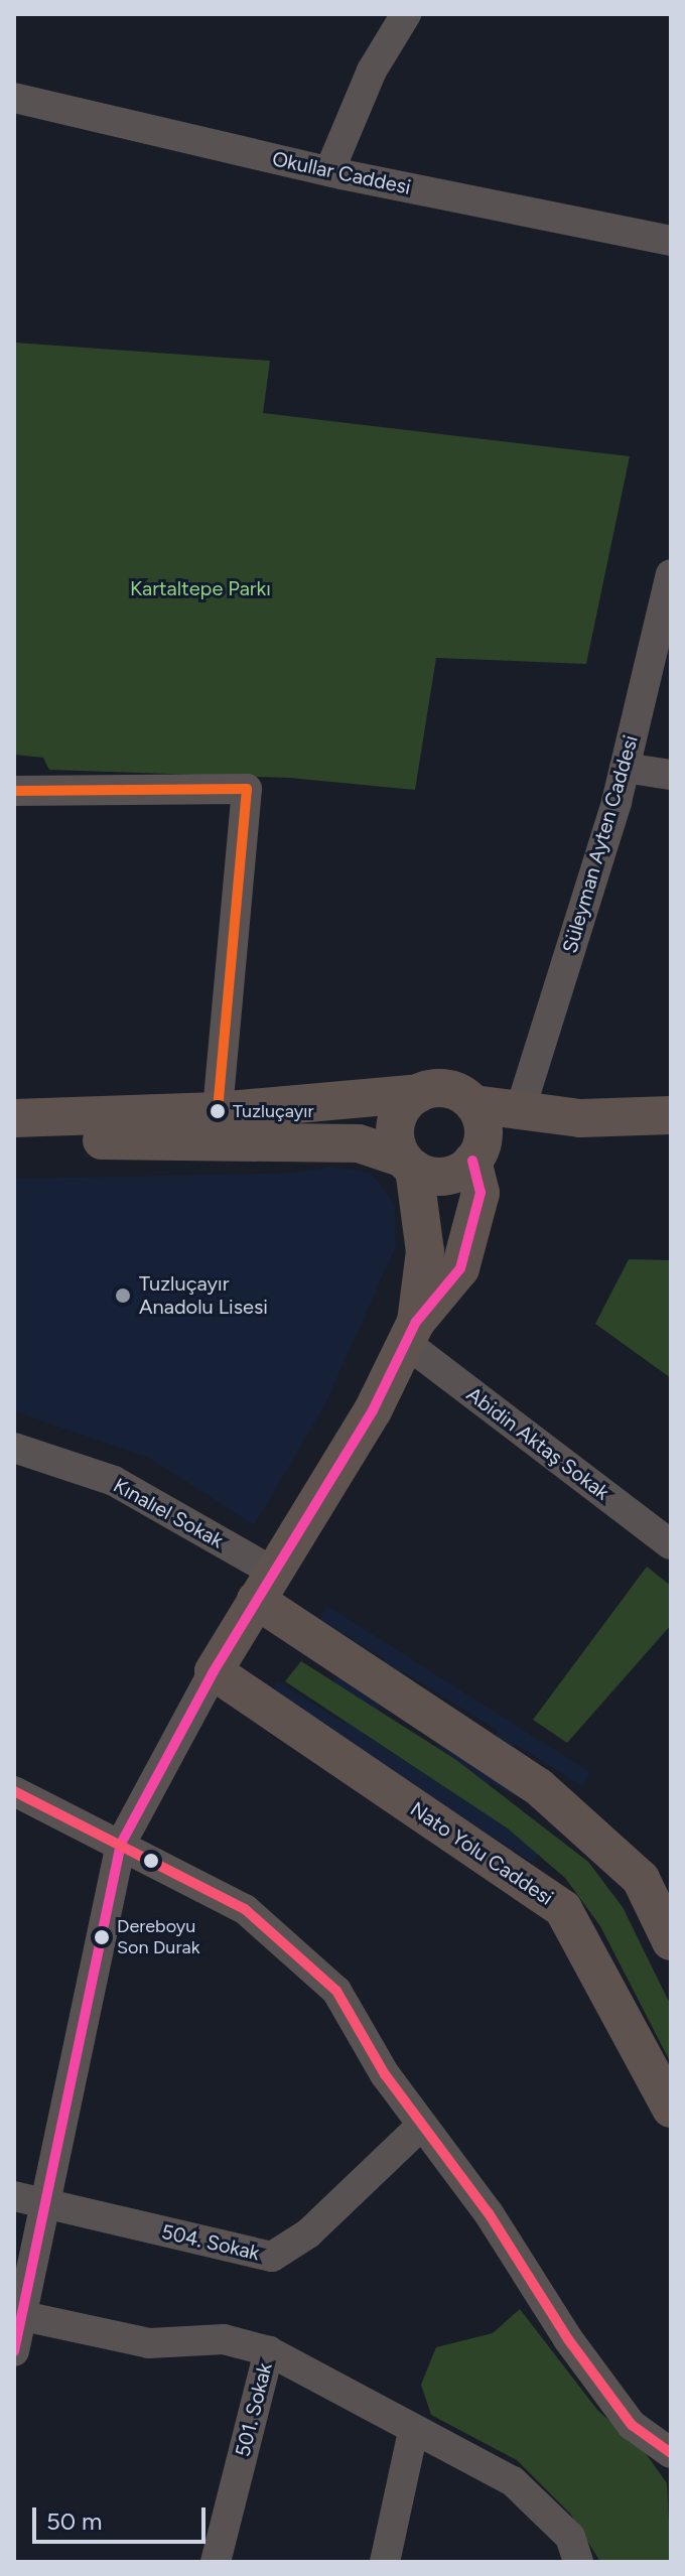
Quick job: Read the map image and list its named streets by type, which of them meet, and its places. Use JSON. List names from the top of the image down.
{
  "streets": {
    "main road": ["Nato Yolu Caddesi"],
    "street": [
      "Okullar Caddesi",
      "Süleyman Ayten Caddesi",
      "Abidin Aktaş Sokak",
      "Kınalıel Sokak",
      "504. Sokak",
      "501. Sokak"
    ]
  },
  "parks": ["Kartaltepe Parkı"],
  "places": ["Tuzluçayır", "Tuzluçayır Anadolu Lisesi", "Dereboyu Son Durak"],
  "scale_bar": "50 m"
}
